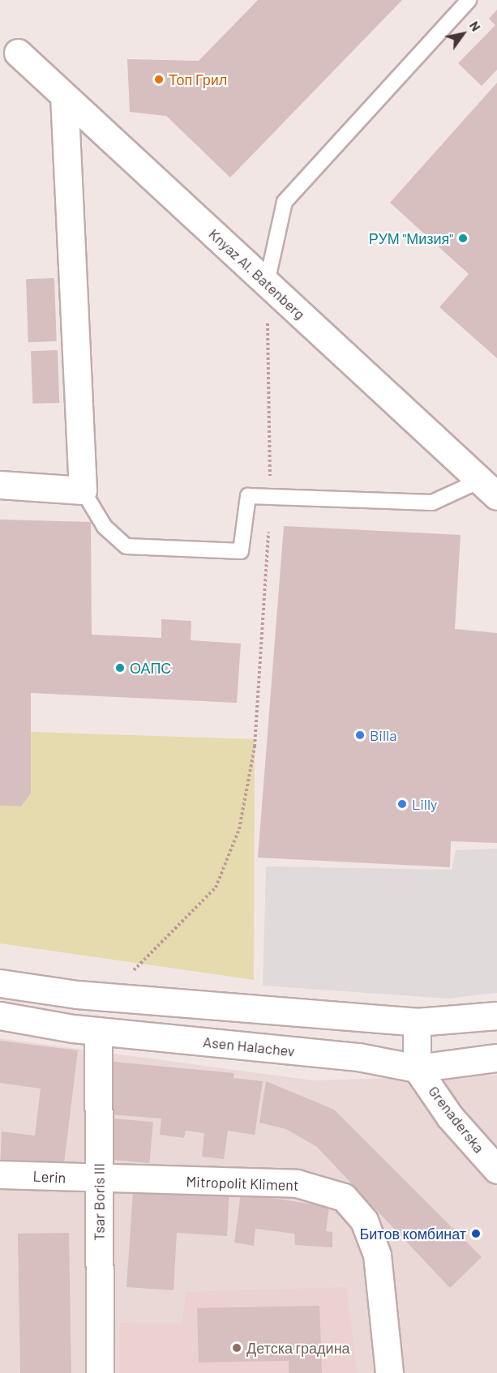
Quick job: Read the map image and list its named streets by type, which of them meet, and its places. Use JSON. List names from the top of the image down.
{
  "streets": {
    "street": [
      "Knyaz Al. Batenberg",
      "Asen Halachev",
      "Grenaderska",
      "Lerin",
      "Mitropolit Kliment",
      "Tsar Boris III"
    ]
  },
  "crossings": [
    ["Asen Halachev", "Grenaderska"],
    ["Asen Halachev", "Tsar Boris III"],
    ["Lerin", "Mitropolit Kliment"],
    ["Lerin", "Tsar Boris III"],
    ["Mitropolit Kliment", "Tsar Boris III"]
  ],
  "places": [
    "Топ Грил",
    "РУМ \"Мизия\"",
    "ОАПС",
    "Billa",
    "Lilly",
    "Битов комбинат",
    "Детска градина"
  ],
  "north": "top right"
}
